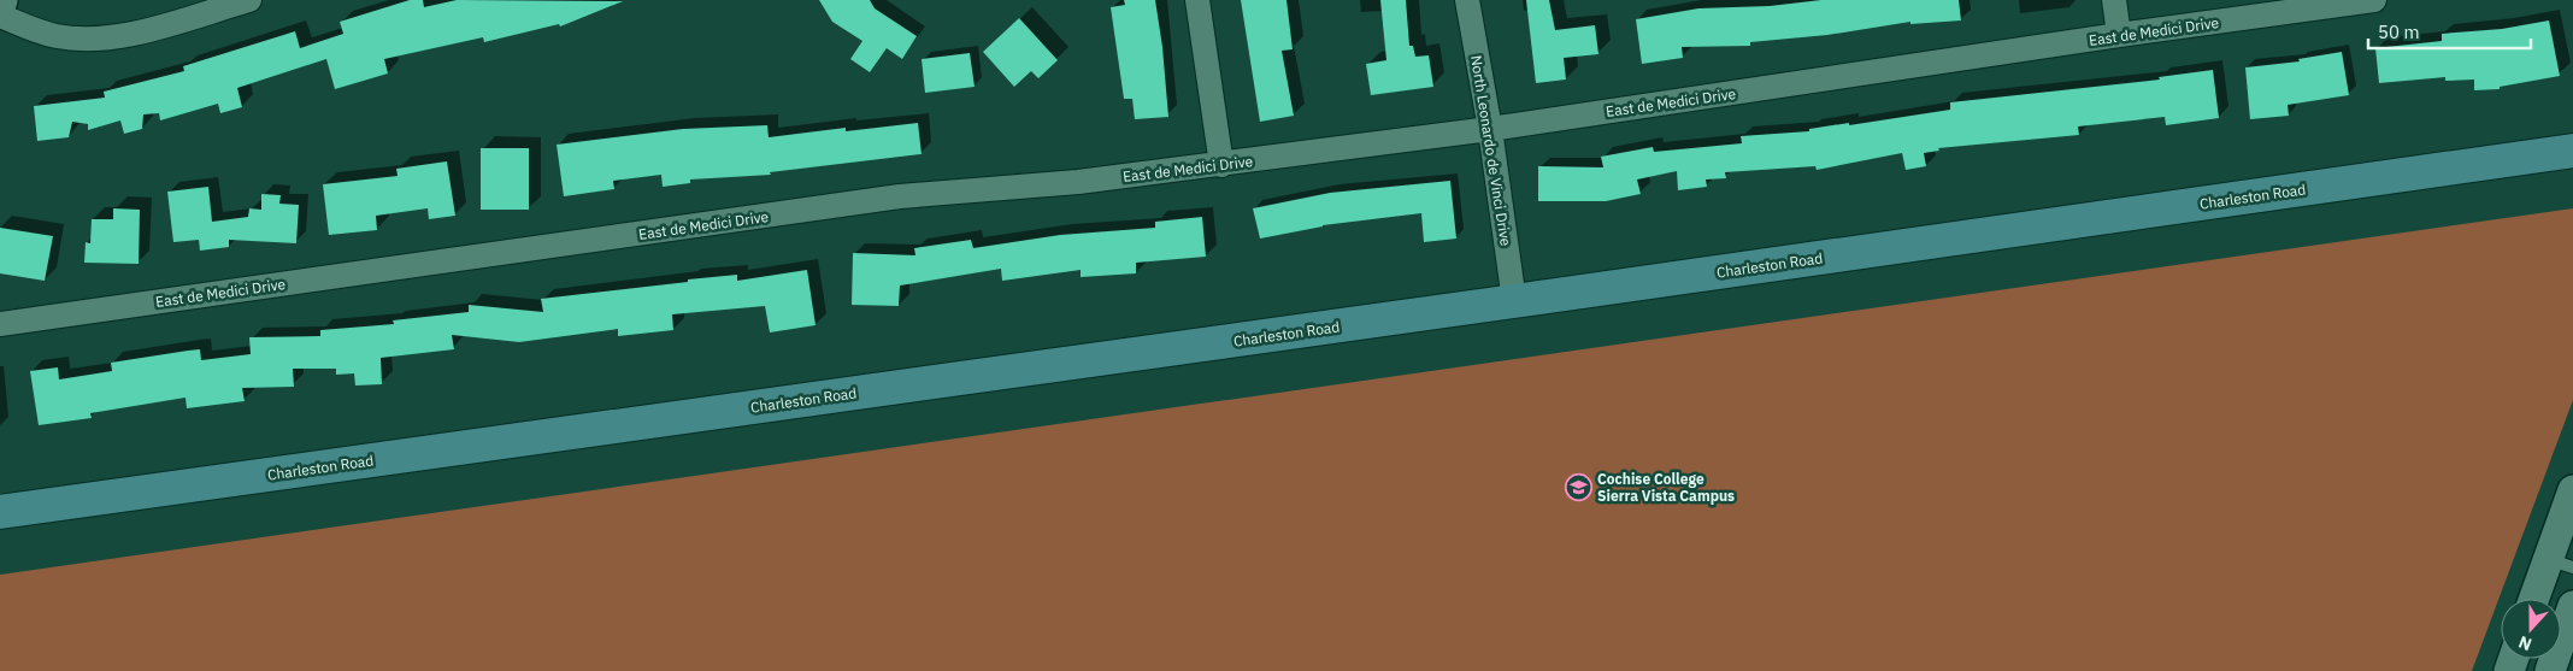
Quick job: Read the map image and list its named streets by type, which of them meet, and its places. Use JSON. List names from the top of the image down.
{
  "streets": {
    "main road": ["Charleston Road"],
    "street": ["East de Medici Drive", "North Leonardo de Vinci Drive"]
  },
  "crossings": [
    ["East de Medici Drive", "North Leonardo de Vinci Drive"],
    ["North Leonardo de Vinci Drive", "Charleston Road"]
  ],
  "places": {
    "school or university": ["Cochise College Sierra Vista Campus"]
  },
  "scale_bar": "50 m",
  "north": "bottom"
}
